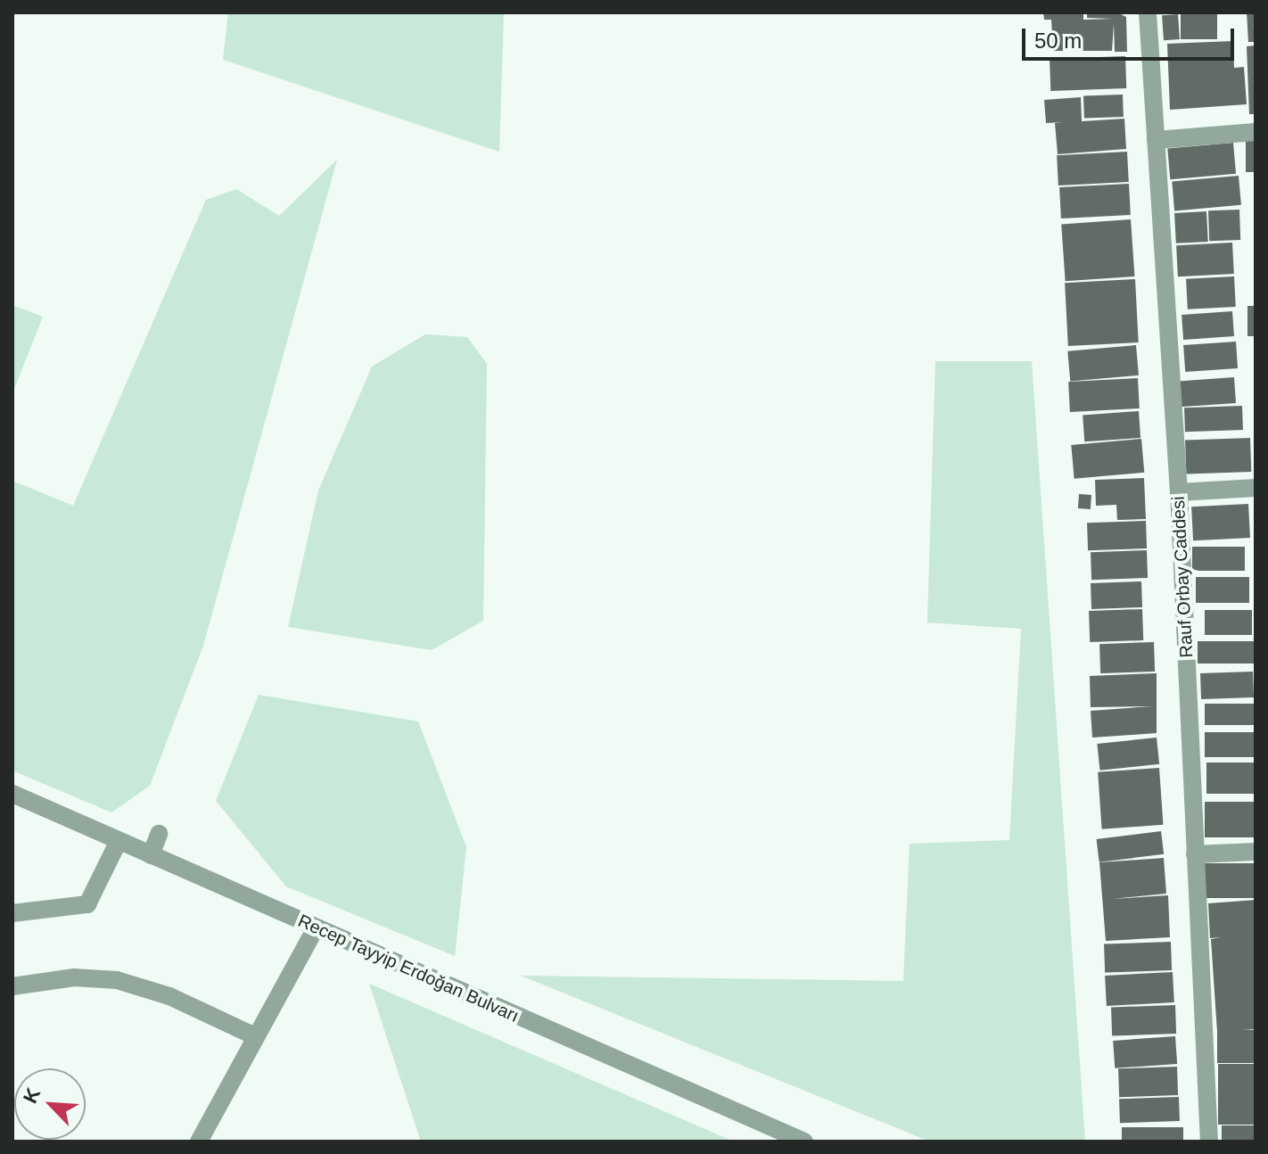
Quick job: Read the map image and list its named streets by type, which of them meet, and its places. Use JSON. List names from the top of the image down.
{
  "streets": {
    "street": ["Rauf Orbay Caddesi", "Recep Tayyip Erdoğan Bulvarı"]
  },
  "scale_bar": "50 m",
  "north": "top left"
}
